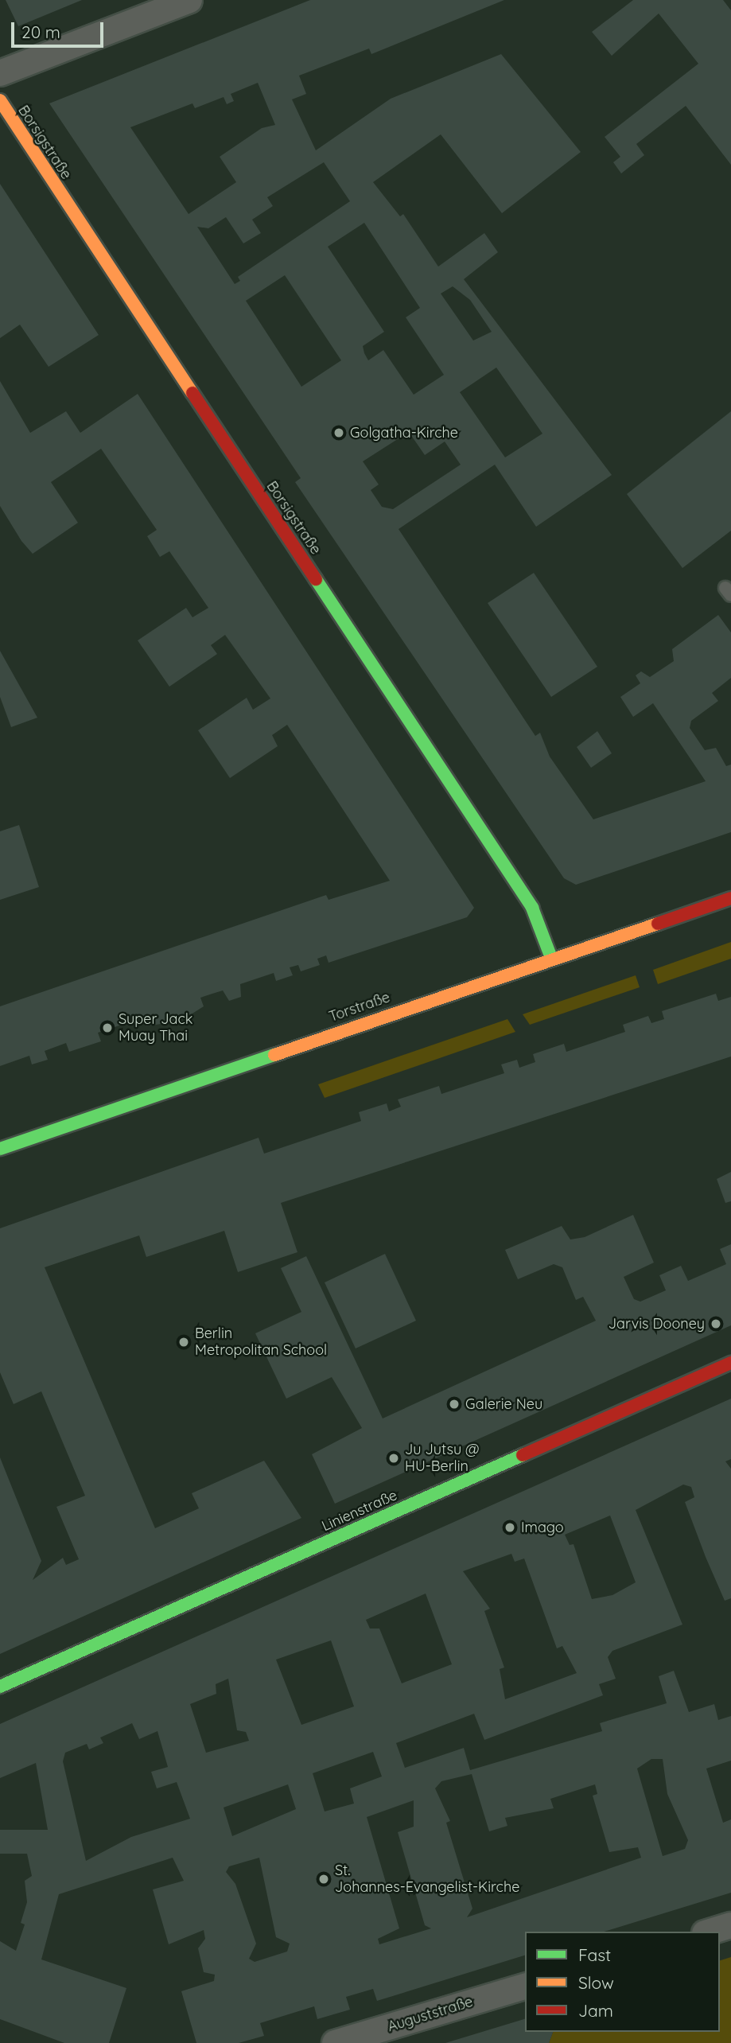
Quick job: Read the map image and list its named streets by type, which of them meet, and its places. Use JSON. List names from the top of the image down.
{
  "streets": {
    "street": [
      "Borsigstraße",
      "Torstraße",
      "Linienstraße",
      "Auguststraße"
    ]
  },
  "crossings": [
    ["Borsigstraße", "Torstraße"]
  ],
  "places": [
    "Golgatha-Kirche",
    "Super Jack Muay Thai",
    "Jarvis Dooney",
    "Berlin Metropolitan School",
    "Galerie Neu",
    "Ju Jutsu @ HU-Berlin",
    "Imago",
    "St. Johannes-Evangelist-Kirche"
  ],
  "legend": ["Fast", "Slow", "Jam"],
  "scale_bar": "20 m"
}
